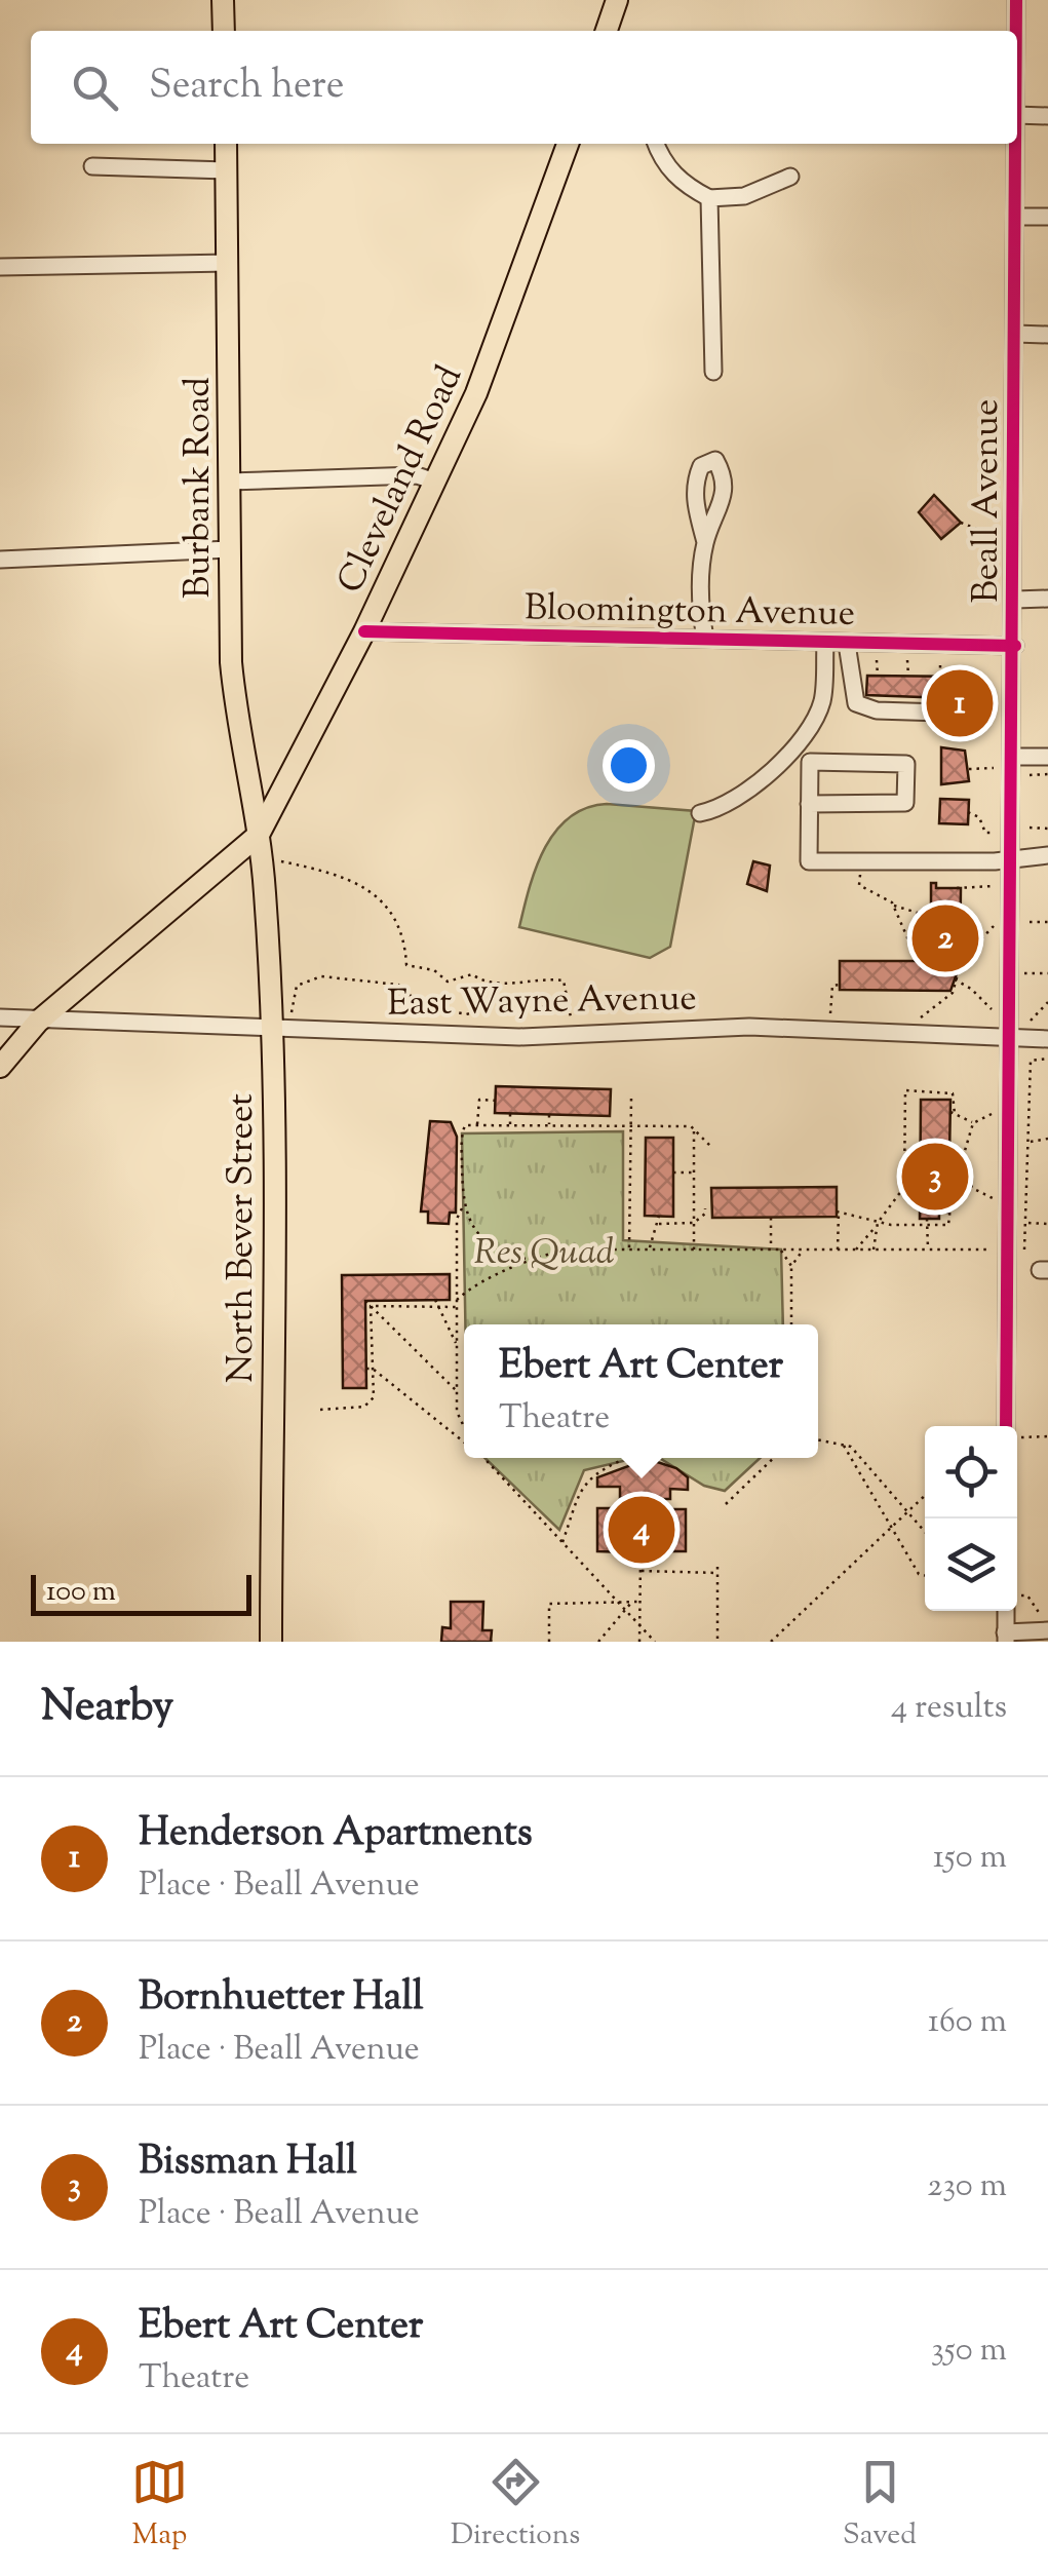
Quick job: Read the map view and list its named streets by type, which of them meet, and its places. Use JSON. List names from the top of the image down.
{
  "streets": {
    "main road": ["Cleveland Road", "Burbank Road", "North Bever Street"],
    "street": ["Beall Avenue", "Bloomington Avenue", "East Wayne Avenue"]
  },
  "crossings": [
    ["Cleveland Road", "Burbank Road"],
    ["Cleveland Road", "Bloomington Avenue"],
    ["Cleveland Road", "North Bever Street"],
    ["Burbank Road", "North Bever Street"],
    ["Beall Avenue", "Bloomington Avenue"],
    ["Beall Avenue", "East Wayne Avenue"],
    ["East Wayne Avenue", "North Bever Street"]
  ],
  "parks": ["Res Quad"],
  "scale_bar": "100 m",
  "page": {
    "search": "Search here",
    "pins": [
      "1",
      "2",
      "3",
      "4"
    ],
    "popup": ["Ebert Art Center", "Theatre"],
    "scale": "100 m",
    "heading": ["Nearby", "4 results"],
    "list": [
      {
        "mark": "1",
        "name": "Henderson Apartments",
        "note": "Place · Beall Avenue",
        "value": "150 m"
      },
      {
        "mark": "2",
        "name": "Bornhuetter Hall",
        "note": "Place · Beall Avenue",
        "value": "160 m"
      },
      {
        "mark": "3",
        "name": "Bissman Hall",
        "note": "Place · Beall Avenue",
        "value": "230 m"
      },
      {
        "mark": "4",
        "name": "Ebert Art Center",
        "note": "Theatre",
        "value": "350 m"
      }
    ],
    "nav": ["Map", "Directions", "Saved"]
  }
}
